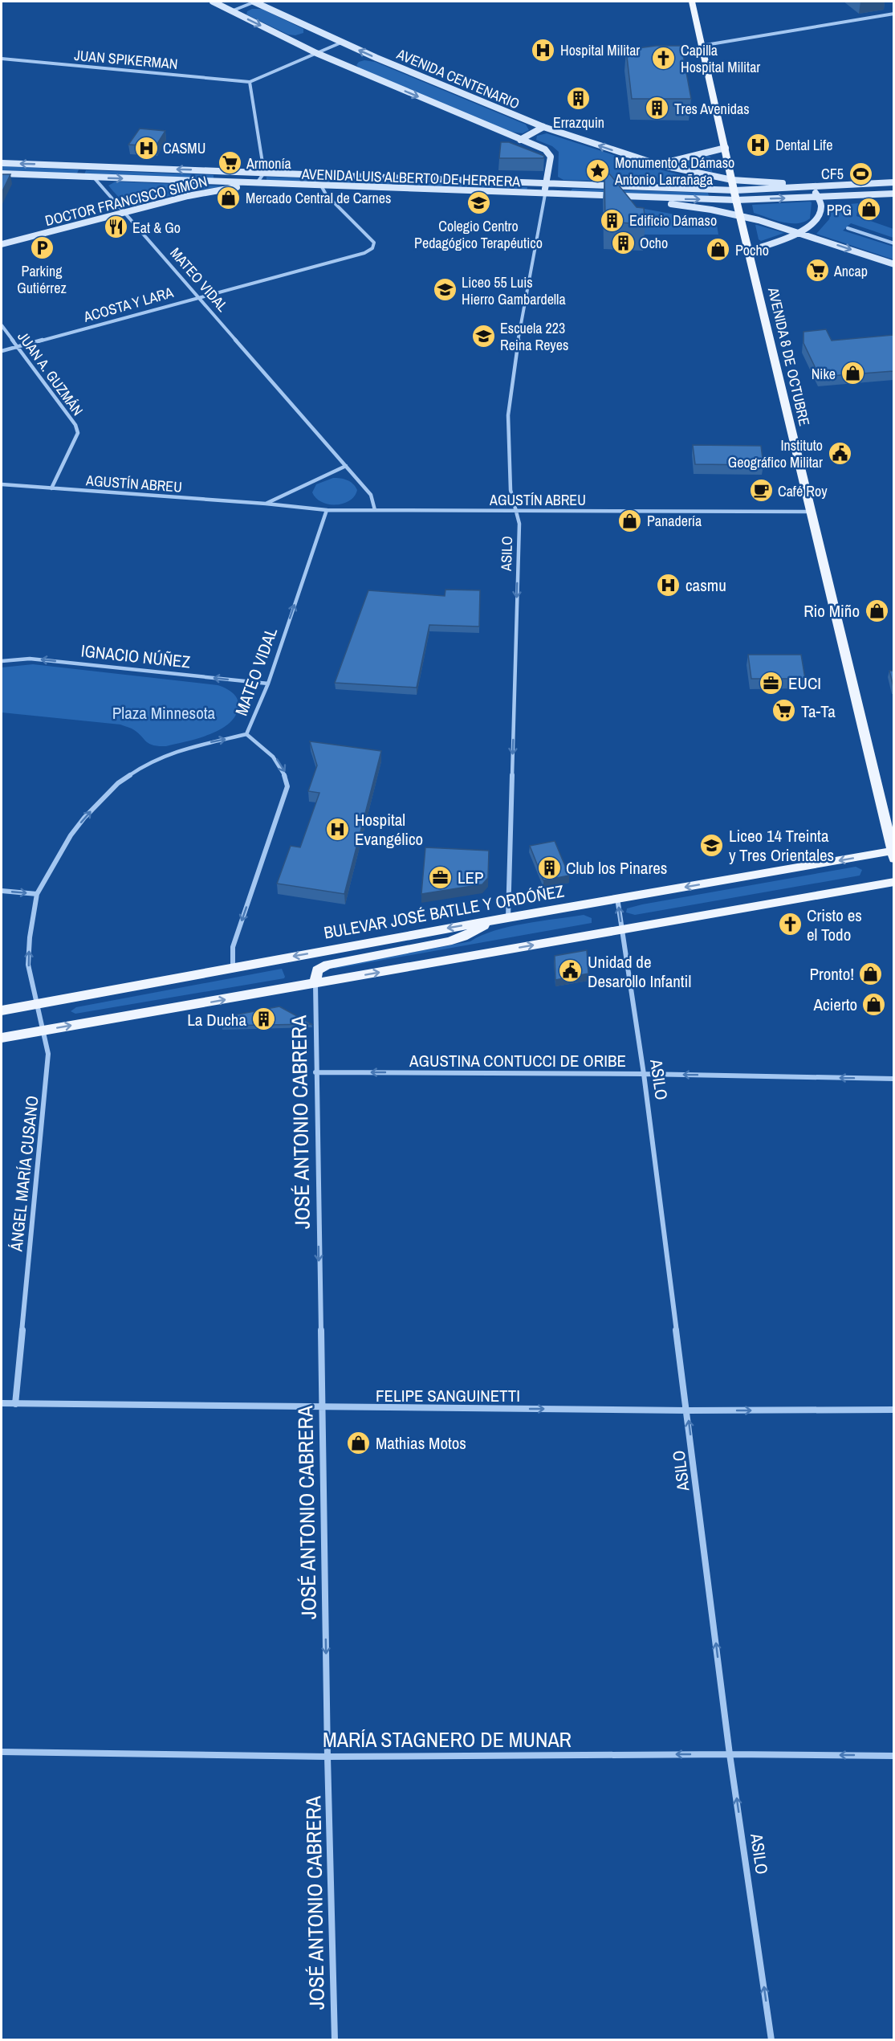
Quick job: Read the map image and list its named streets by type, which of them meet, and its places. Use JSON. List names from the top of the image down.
{
  "streets": {
    "main road": ["AVENIDA 8 DE OCTUBRE", "BULEVAR JOSÉ BATLLE Y ORDÓÑEZ"],
    "street": [
      "JUAN SPIKERMAN",
      "AVENIDA CENTENARIO",
      "AVENIDA LUIS ALBERTO DE HERRERA",
      "DOCTOR FRANCISCO SIMÓN",
      "MATEO VIDAL",
      "ACOSTA Y LARA",
      "JUAN A. GUZMÁN",
      "AGUSTÍN ABREU",
      "ASILO",
      "IGNACIO NÚÑEZ",
      "AGUSTINA CONTUCCI DE ORIBE",
      "JOSÉ ANTONIO CABRERA",
      "ÁNGEL MARÍA CUSANO",
      "FELIPE SANGUINETTI",
      "MARÍA STAGNERO DE MUNAR"
    ]
  },
  "crossings": [
    ["AVENIDA CENTENARIO", "AVENIDA LUIS ALBERTO DE HERRERA"],
    ["AVENIDA CENTENARIO", "AVENIDA 8 DE OCTUBRE"],
    ["AVENIDA CENTENARIO", "ASILO"],
    ["AVENIDA LUIS ALBERTO DE HERRERA", "DOCTOR FRANCISCO SIMÓN"],
    ["AVENIDA LUIS ALBERTO DE HERRERA", "MATEO VIDAL"],
    ["AVENIDA LUIS ALBERTO DE HERRERA", "ACOSTA Y LARA"],
    ["AVENIDA LUIS ALBERTO DE HERRERA", "AVENIDA 8 DE OCTUBRE"],
    ["AVENIDA LUIS ALBERTO DE HERRERA", "ASILO"],
    ["DOCTOR FRANCISCO SIMÓN", "MATEO VIDAL"],
    ["MATEO VIDAL", "ACOSTA Y LARA"],
    ["MATEO VIDAL", "AGUSTÍN ABREU"],
    ["MATEO VIDAL", "IGNACIO NÚÑEZ"],
    ["MATEO VIDAL", "BULEVAR JOSÉ BATLLE Y ORDÓÑEZ"],
    ["ACOSTA Y LARA", "JUAN A. GUZMÁN"],
    ["AVENIDA 8 DE OCTUBRE", "AGUSTÍN ABREU"],
    ["AVENIDA 8 DE OCTUBRE", "BULEVAR JOSÉ BATLLE Y ORDÓÑEZ"],
    ["JUAN A. GUZMÁN", "AGUSTÍN ABREU"],
    ["AGUSTÍN ABREU", "ASILO"],
    ["ASILO", "BULEVAR JOSÉ BATLLE Y ORDÓÑEZ"],
    ["ASILO", "AGUSTINA CONTUCCI DE ORIBE"],
    ["ASILO", "FELIPE SANGUINETTI"],
    ["ASILO", "MARÍA STAGNERO DE MUNAR"],
    ["BULEVAR JOSÉ BATLLE Y ORDÓÑEZ", "ÁNGEL MARÍA CUSANO"],
    ["AGUSTINA CONTUCCI DE ORIBE", "JOSÉ ANTONIO CABRERA"],
    ["JOSÉ ANTONIO CABRERA", "FELIPE SANGUINETTI"],
    ["JOSÉ ANTONIO CABRERA", "MARÍA STAGNERO DE MUNAR"],
    ["ÁNGEL MARÍA CUSANO", "FELIPE SANGUINETTI"]
  ],
  "one_way": [
    "IGNACIO NÚÑEZ",
    "AGUSTINA CONTUCCI DE ORIBE",
    "JOSÉ ANTONIO CABRERA",
    "FELIPE SANGUINETTI",
    "MARÍA STAGNERO DE MUNAR"
  ],
  "parks": ["Plaza Minnesota"],
  "places": {
    "hospital": [
      "Hospital Militar",
      "Dental Life",
      "CASMU",
      "casmu",
      "Hospital Evangélico"
    ],
    "church": ["Capilla Hospital Militar", "Cristo es el Todo"],
    "building": [
      "Errazquin",
      "Tres Avenidas",
      "Edificio Dámaso",
      "Ocho",
      "Club los Pinares",
      "La Ducha"
    ],
    "supermarket": ["Armonía", "Ancap", "Ta-Ta"],
    "place": ["Monumento a Dámaso Antonio Larrañaga"],
    "sports": ["CF5"],
    "shop": [
      "Mercado Central de Carnes",
      "PPG",
      "Pocho",
      "Nike",
      "Panadería",
      "Rio Miño",
      "Pronto!",
      "Acierto",
      "Mathias Motos"
    ],
    "school or university": [
      "Colegio Centro Pedagógico Terapéutico",
      "Liceo 55 Luis Hierro Gambardella",
      "Escuela 223 Reina Reyes",
      "Liceo 14 Treinta y Tres Orientales"
    ],
    "restaurant": ["Eat & Go"],
    "parking": ["Parking Gutiérrez"],
    "public building": ["Instituto Geográfico Militar", "Unidad de Desarollo Infantil"],
    "cafe": ["Café Roy"],
    "office": ["EUCI", "LEP"]
  }
}
